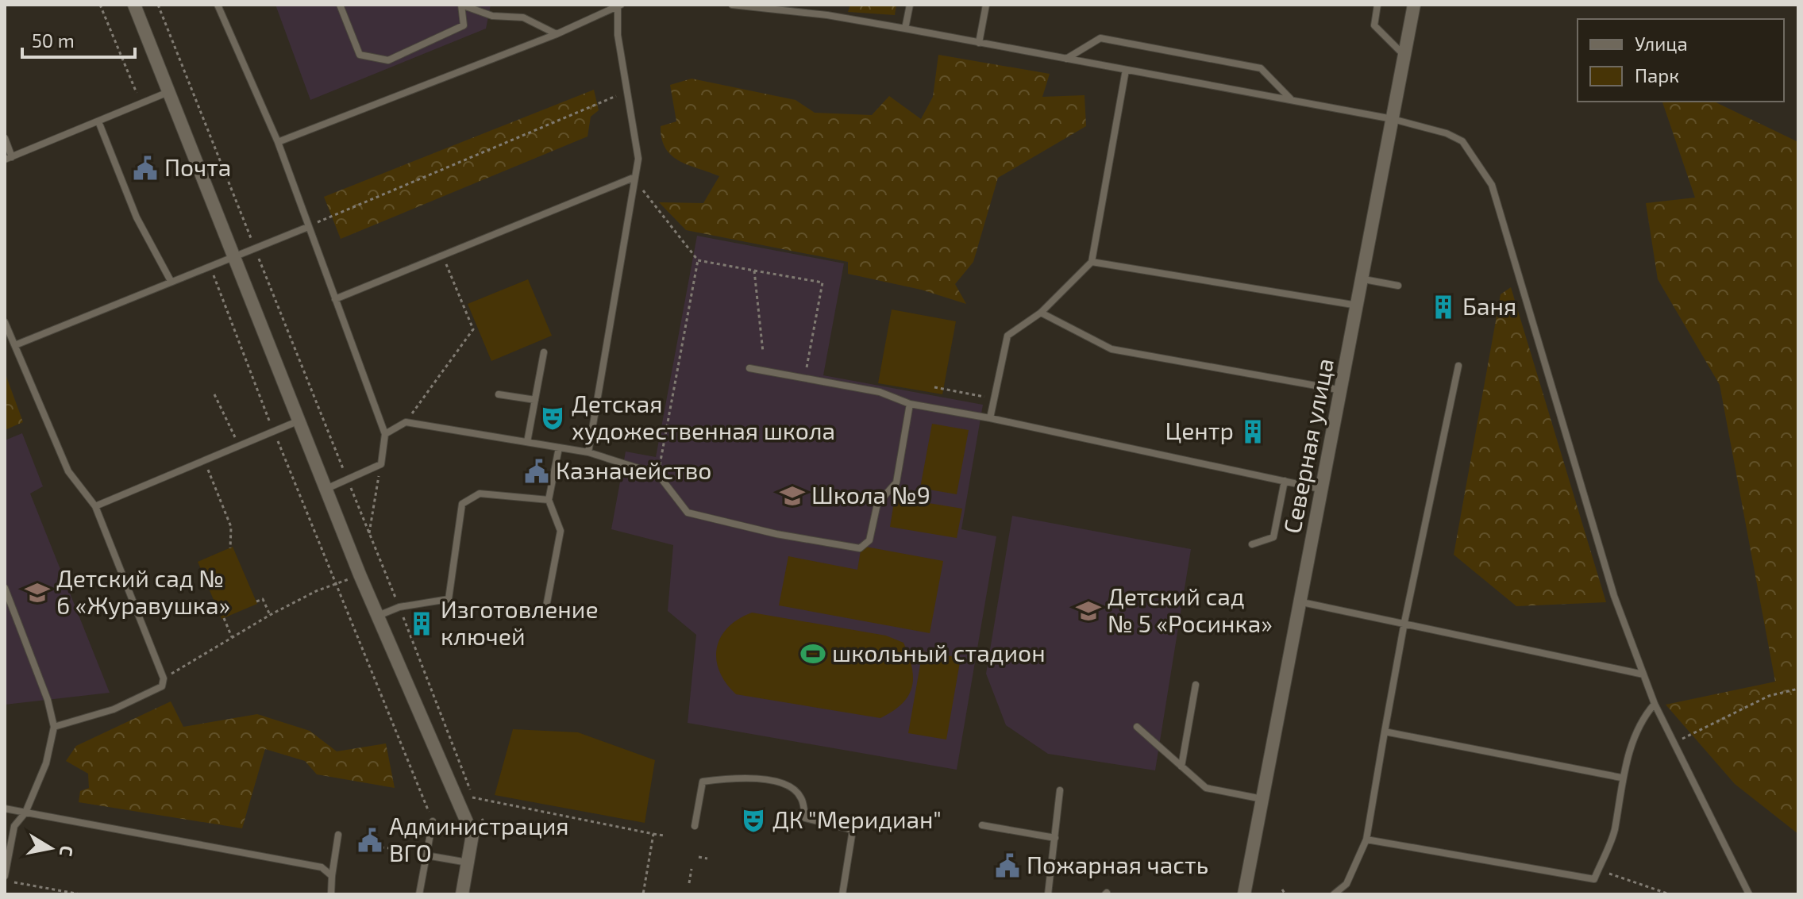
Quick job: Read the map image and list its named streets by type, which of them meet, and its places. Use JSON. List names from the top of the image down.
{
  "streets": {
    "street": ["Северная улица"]
  },
  "places": {
    "public building": [
      "Почта",
      "Казначейство",
      "Администрация ВГО",
      "Пожарная часть"
    ],
    "building": ["Баня", "Центр", "Изготовление ключей"],
    "theatre": ["Детская художественная школа", "ДК \"Меридиан\""],
    "school or university": ["Школа №9", "Детский сад № 6 «Журавушка»", "Детский сад № 5 «Росинка»"],
    "sports": ["школьный стадион"]
  },
  "legend": ["Улица", "Парк"],
  "scale_bar": "50 m",
  "north": "right"
}
